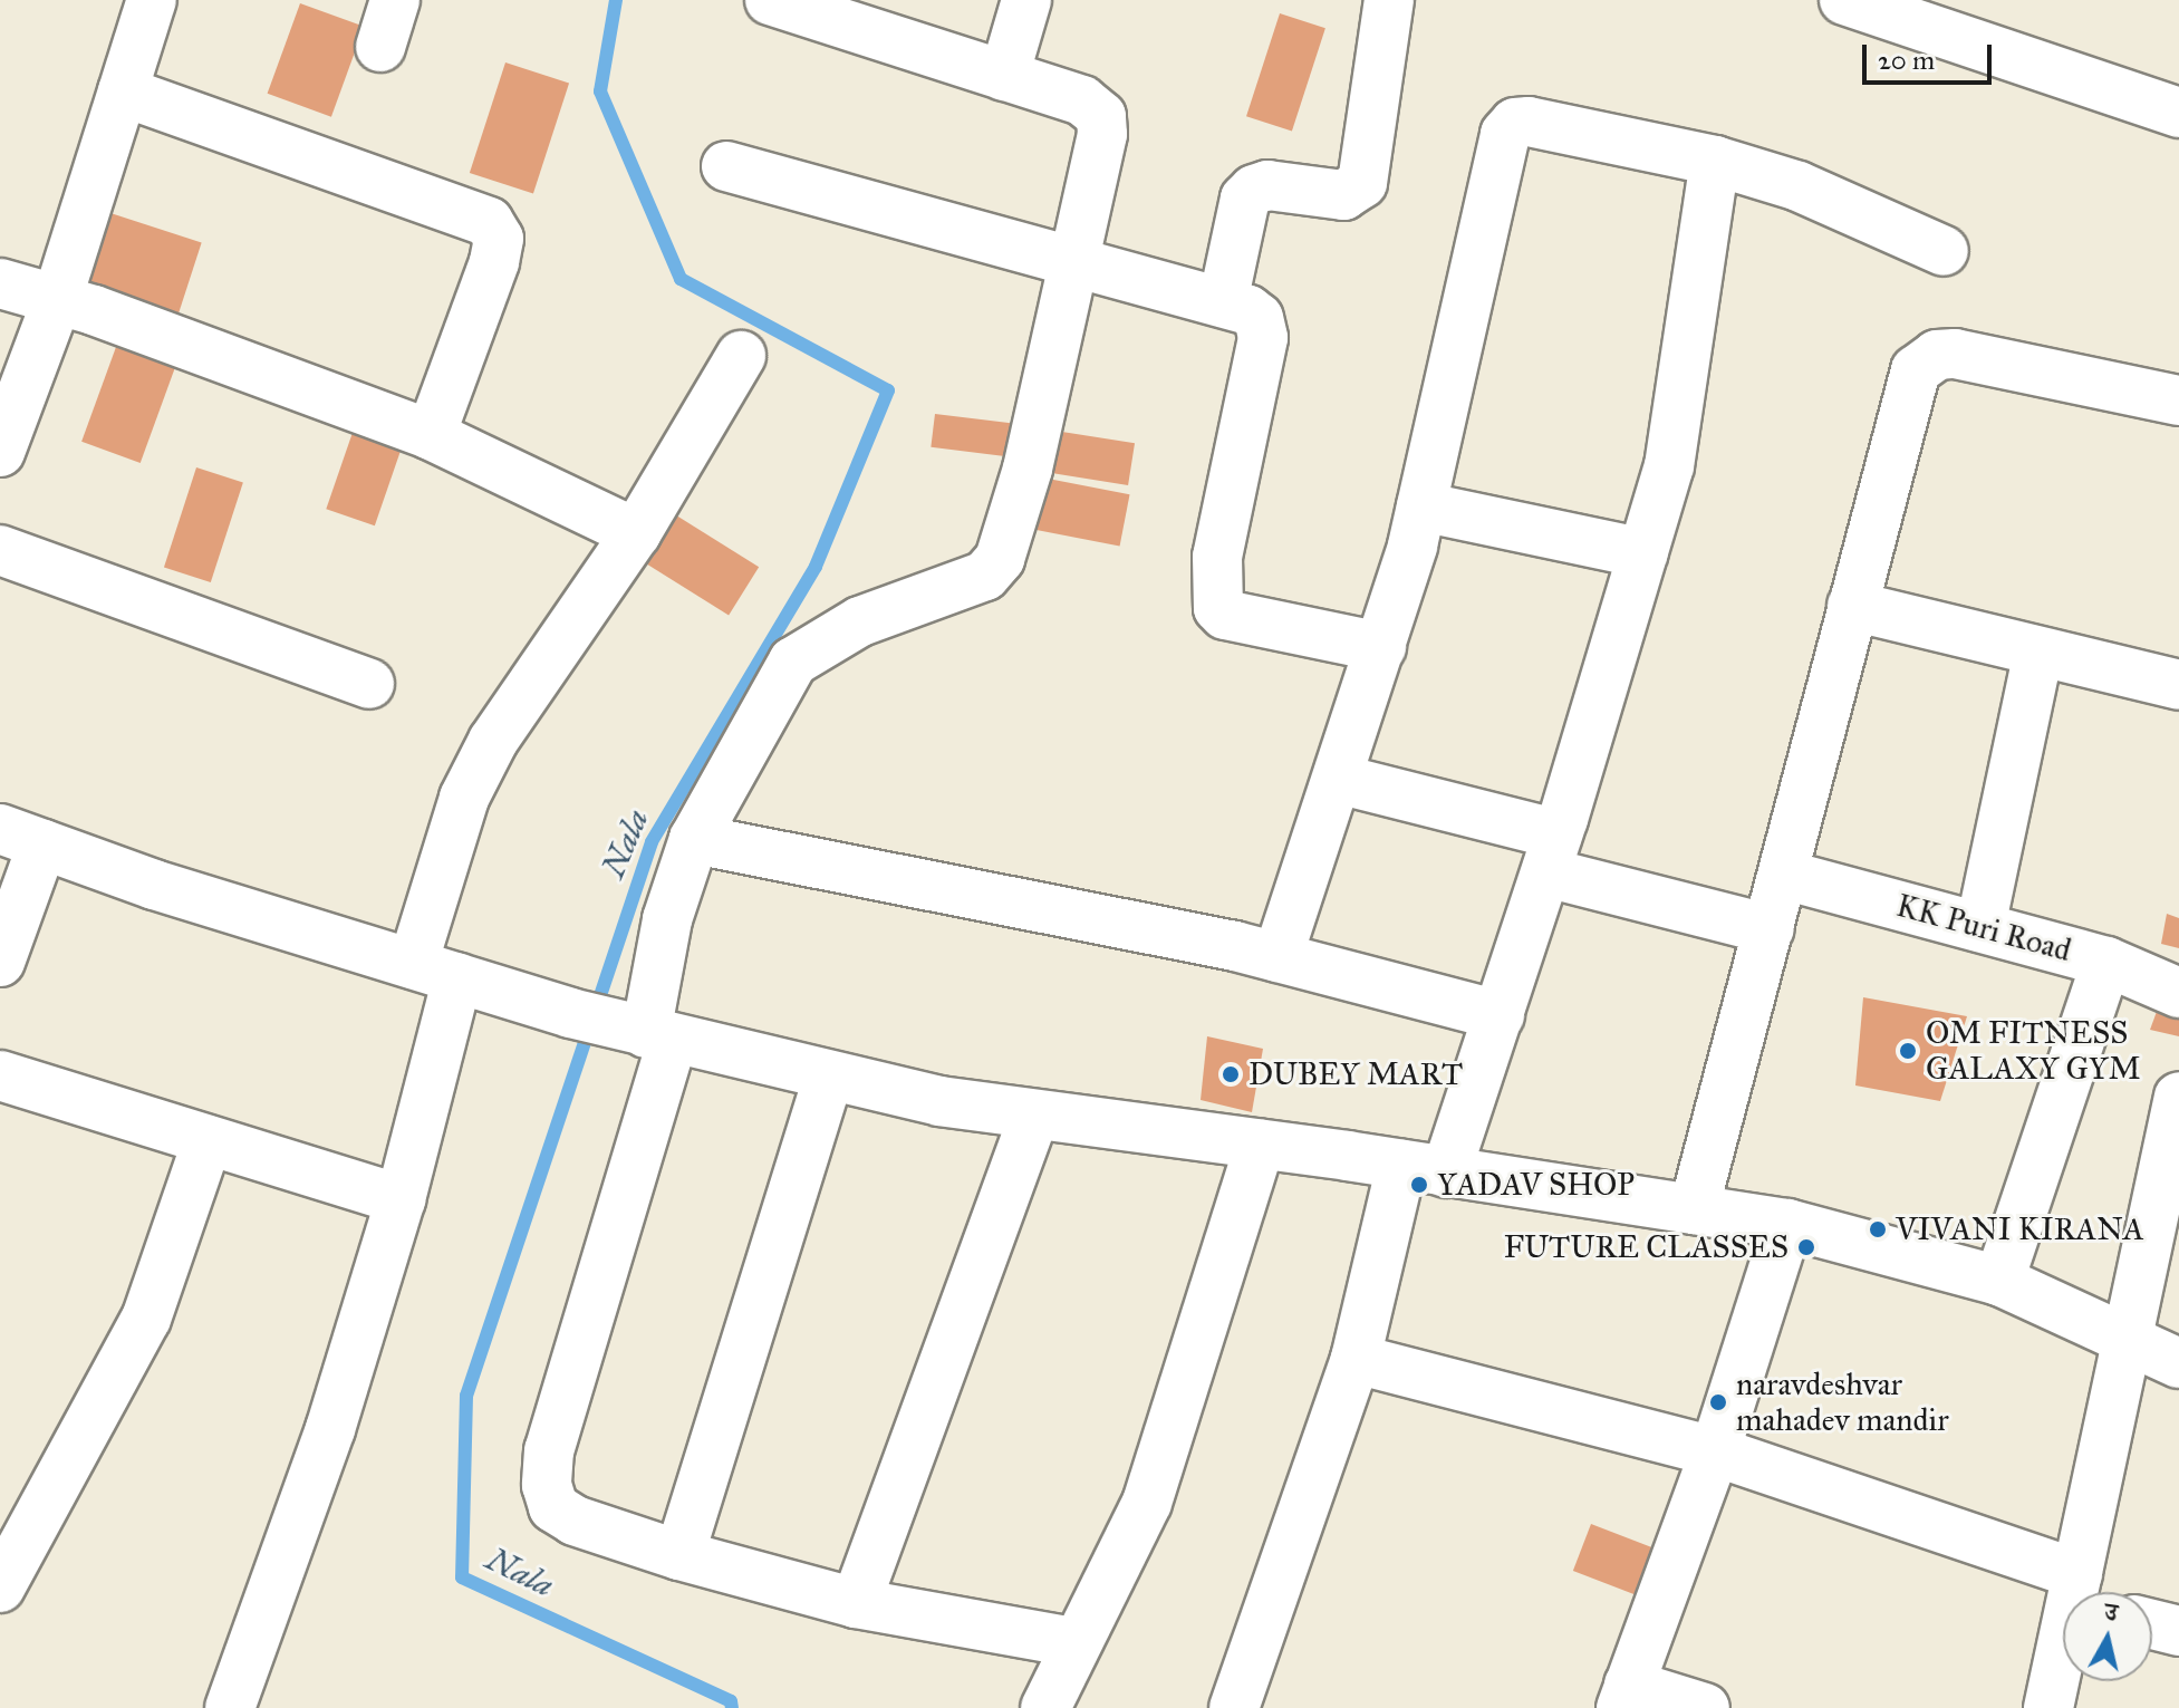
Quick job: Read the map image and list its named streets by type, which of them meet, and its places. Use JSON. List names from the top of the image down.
{
  "streets": {
    "street": ["KK Puri Road"]
  },
  "water": ["Nala"],
  "places": [
    "OM FITNESS GALAXY GYM",
    "DUBEY MART",
    "YADAV SHOP",
    "VIVANI KIRANA",
    "FUTURE CLASSES",
    "naravdeshvar mahadev mandir"
  ],
  "scale_bar": "20 m",
  "north": "top"
}
